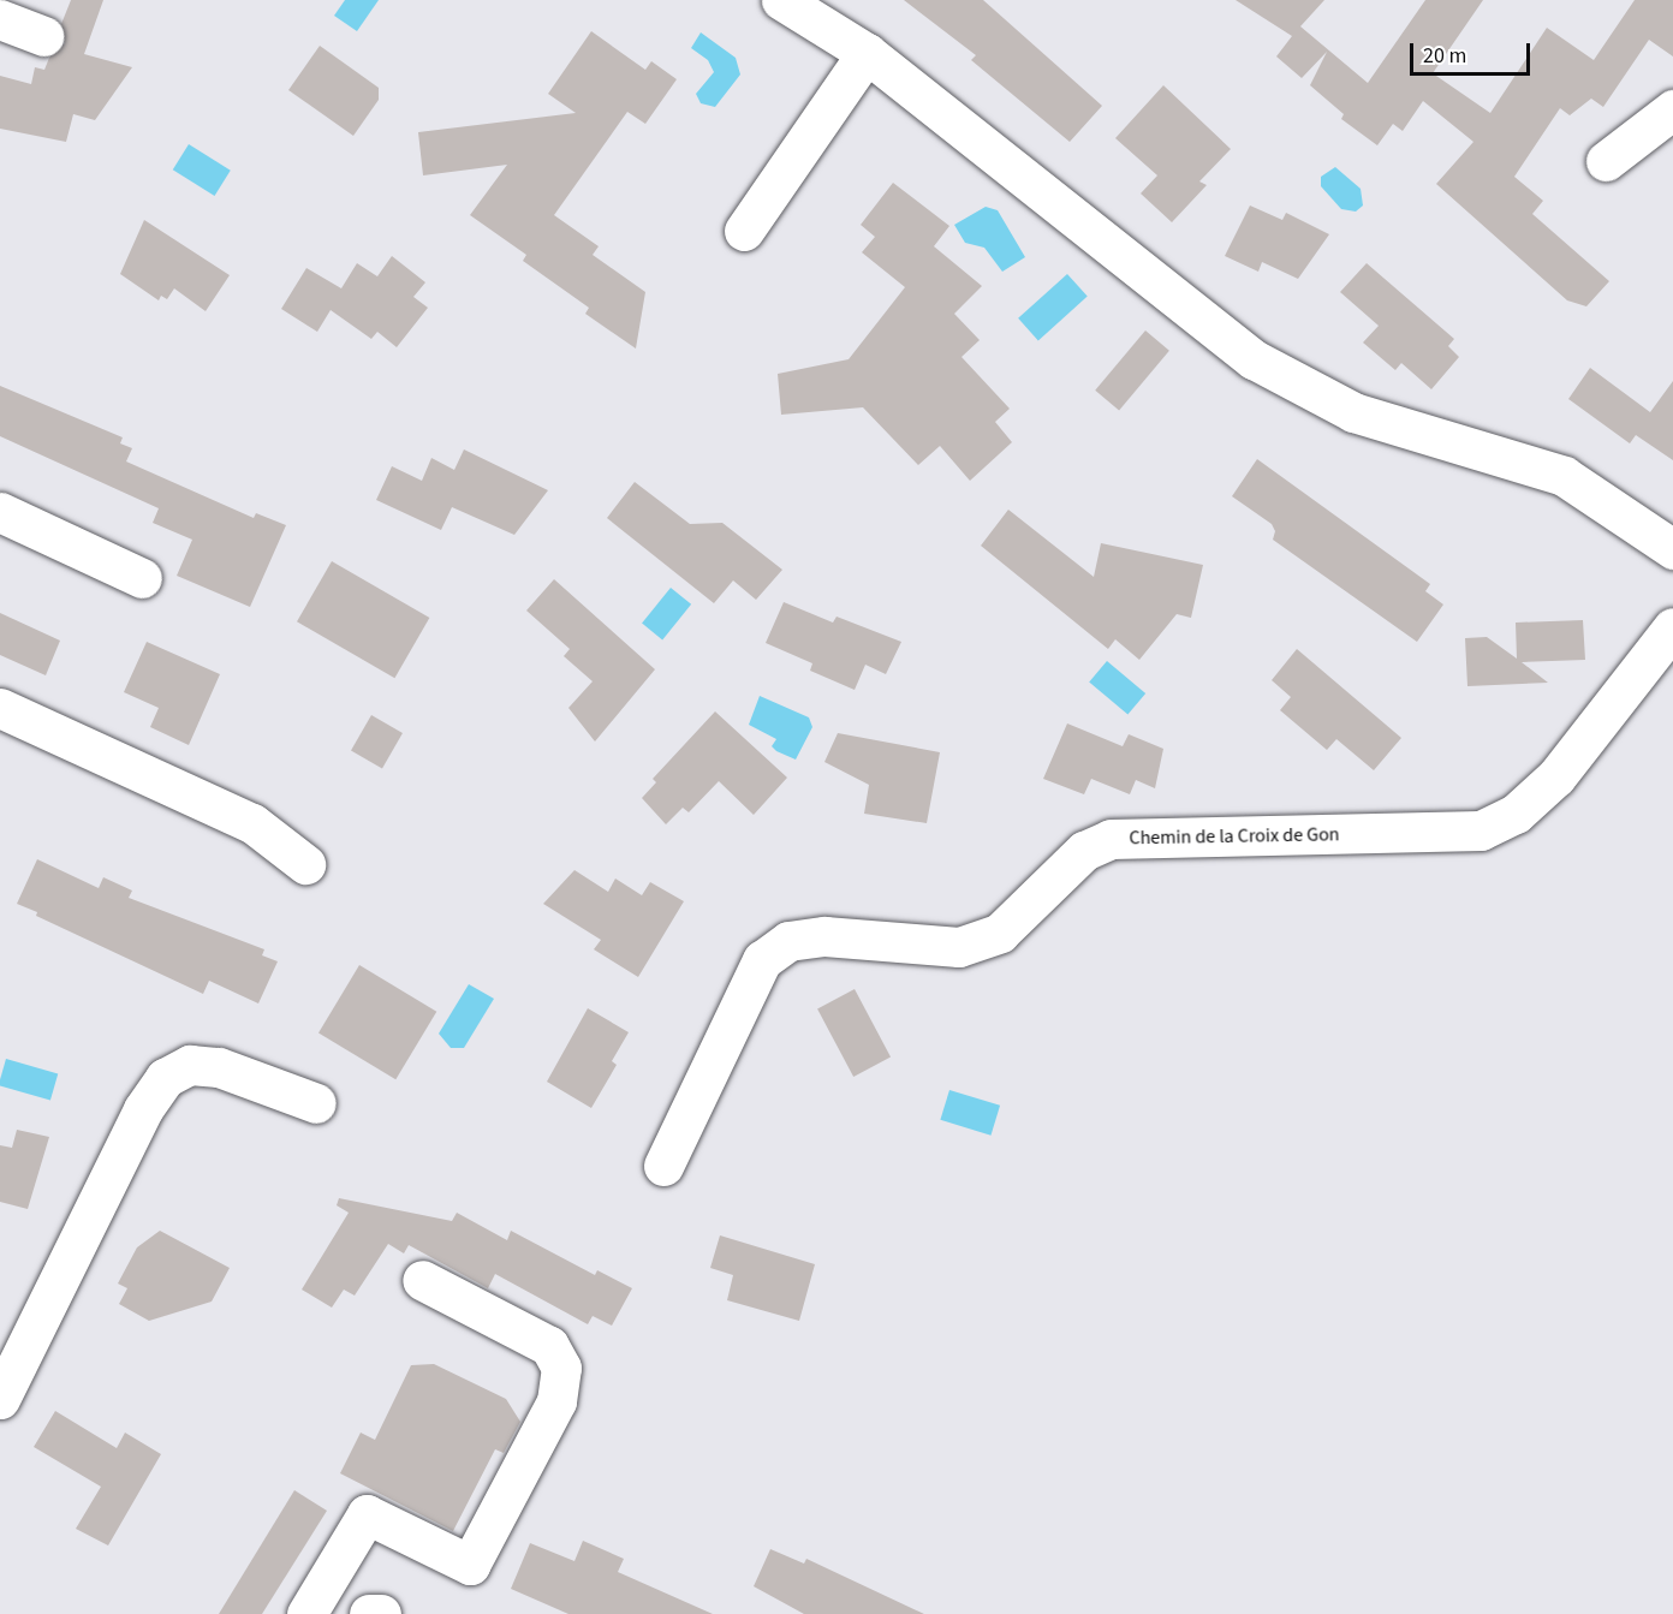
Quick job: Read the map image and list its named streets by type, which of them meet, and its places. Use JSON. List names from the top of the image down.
{
  "streets": {
    "street": ["Chemin de la Croix de Gon"]
  },
  "scale_bar": "20 m"
}
